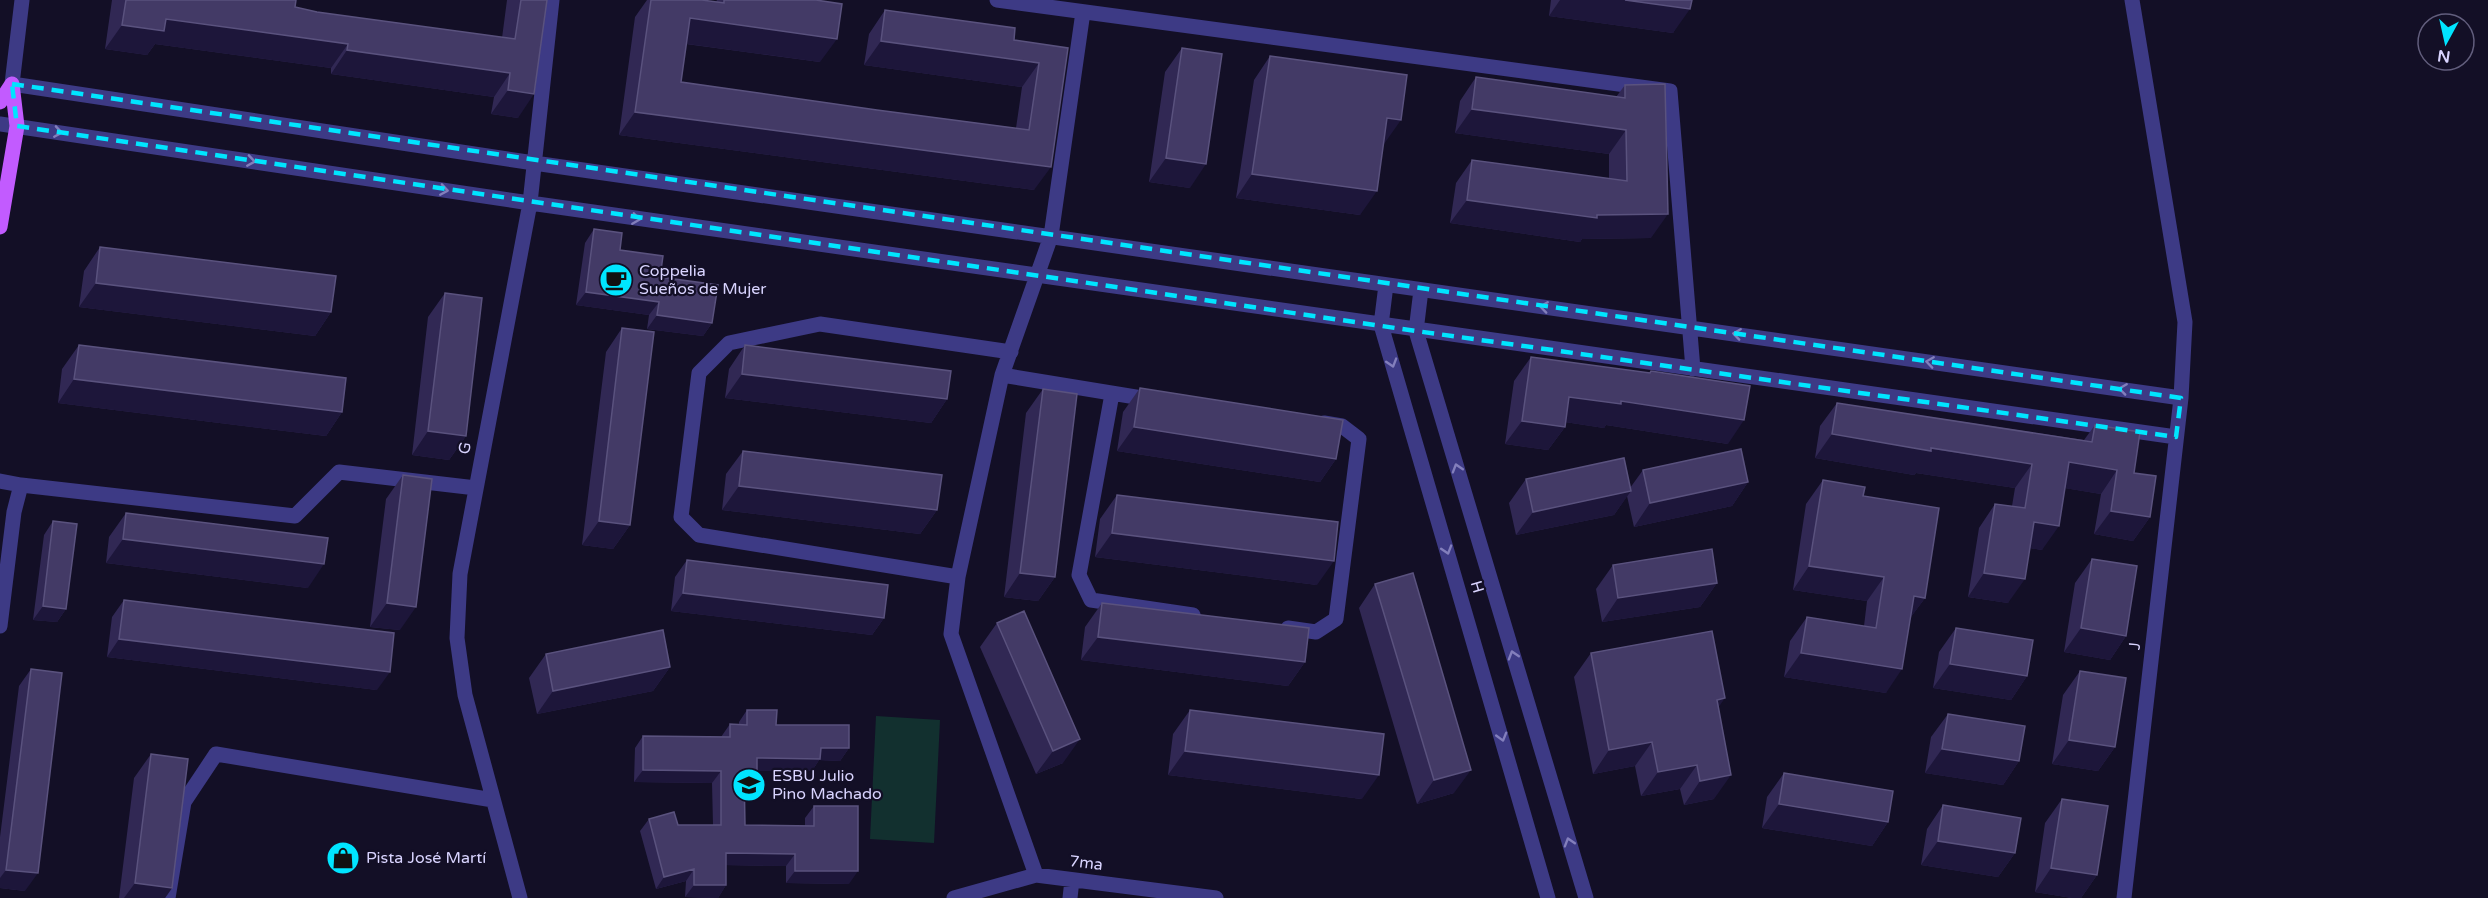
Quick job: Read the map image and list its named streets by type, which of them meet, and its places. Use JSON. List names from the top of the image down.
{
  "streets": {
    "street": [
      "G",
      "H",
      "J",
      "7ma"
    ]
  },
  "places": {
    "cafe": ["Coppelia Sueños de Mujer"],
    "school or university": ["ESBU Julio Pino Machado"],
    "shop": ["Pista José Martí"]
  },
  "north": "bottom"
}
